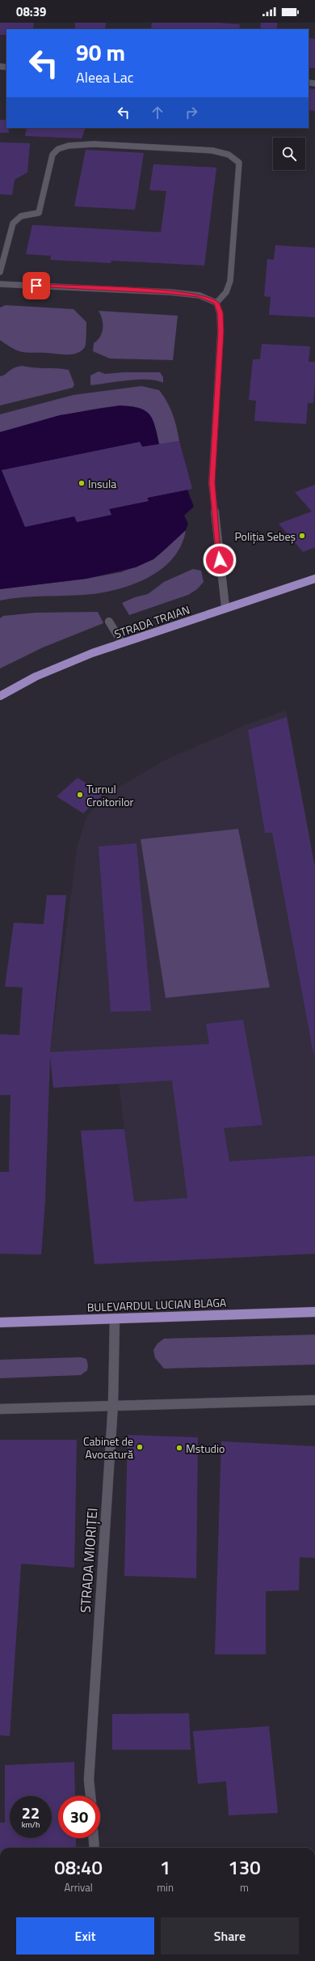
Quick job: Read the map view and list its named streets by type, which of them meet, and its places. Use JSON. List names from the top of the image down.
{
  "streets": {
    "main road": ["STRADA TRAIAN", "BULEVARDUL LUCIAN BLAGA"],
    "street": ["STRADA MIORIȚEI"]
  },
  "crossings": [
    ["BULEVARDUL LUCIAN BLAGA", "STRADA MIORIȚEI"]
  ],
  "places": [
    "Insula",
    "Poliția Sebeș",
    "Turnul Croitorilor",
    "Cabinet de Avocatură",
    "Mstudio"
  ],
  "page": {
    "status": "08:39",
    "turn": ["90 m", "Aleea Lac"],
    "speed": "22 km/h",
    "limit": "30",
    "eta": [
      "08:40",
      "Arrival",
      "1",
      "min",
      "130",
      "m"
    ],
    "buttons": ["Exit", "Share"]
  }
}
